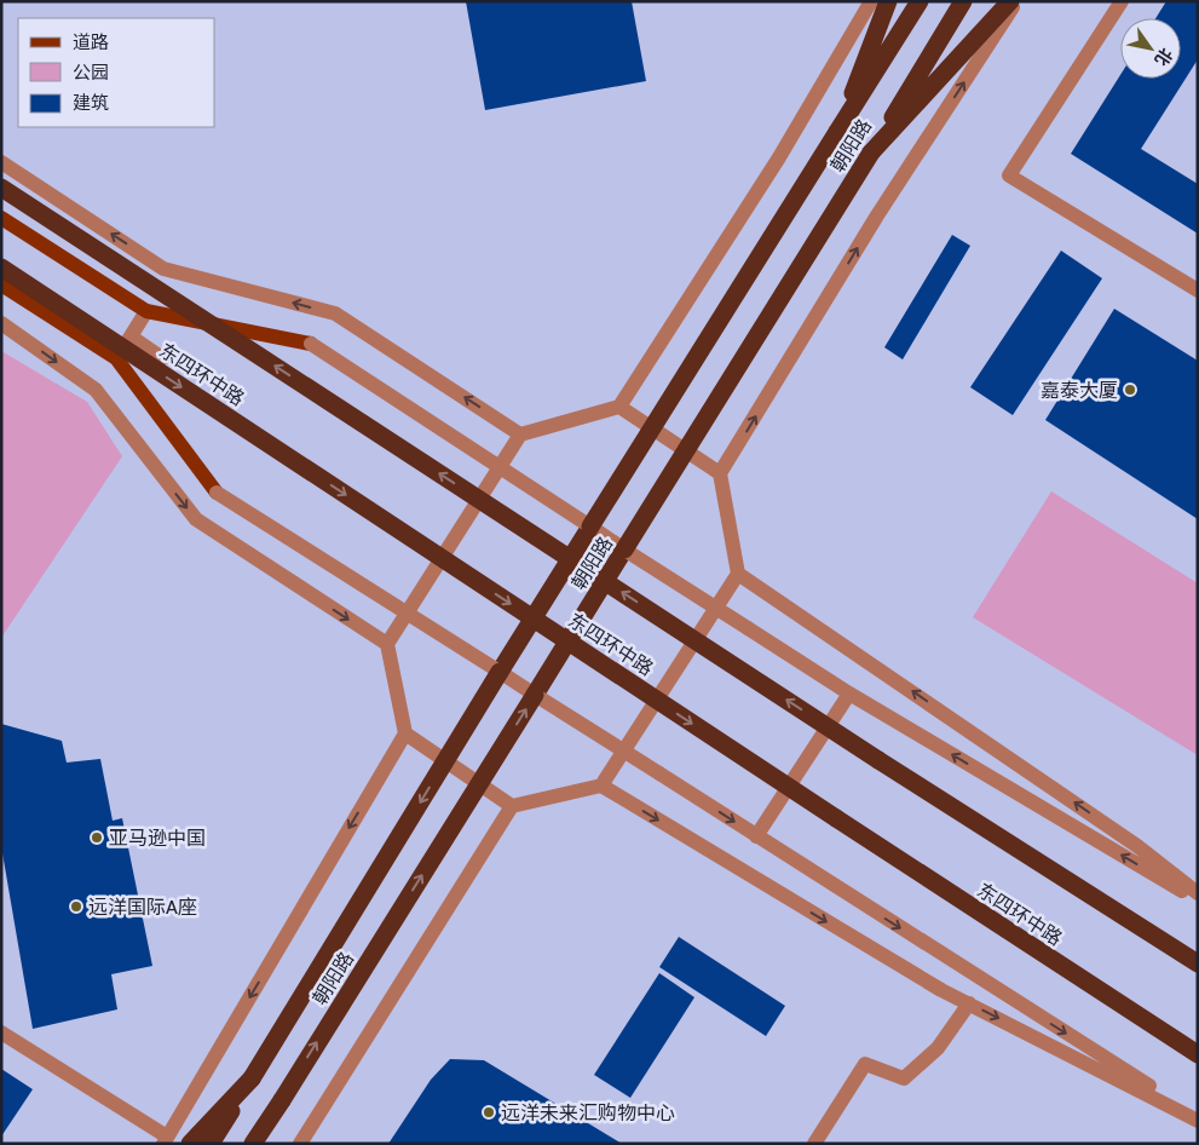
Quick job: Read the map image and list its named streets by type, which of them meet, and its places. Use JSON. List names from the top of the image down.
{
  "streets": {
    "highway": ["朝阳路", "东四环中路"]
  },
  "crossings": [
    ["朝阳路", "东四环中路"]
  ],
  "places": [
    "嘉泰大厦",
    "亚马逊中国",
    "远洋国际A座",
    "远洋未来汇购物中心"
  ],
  "legend": ["道路", "公园", "建筑"],
  "north": "bottom right"
}
